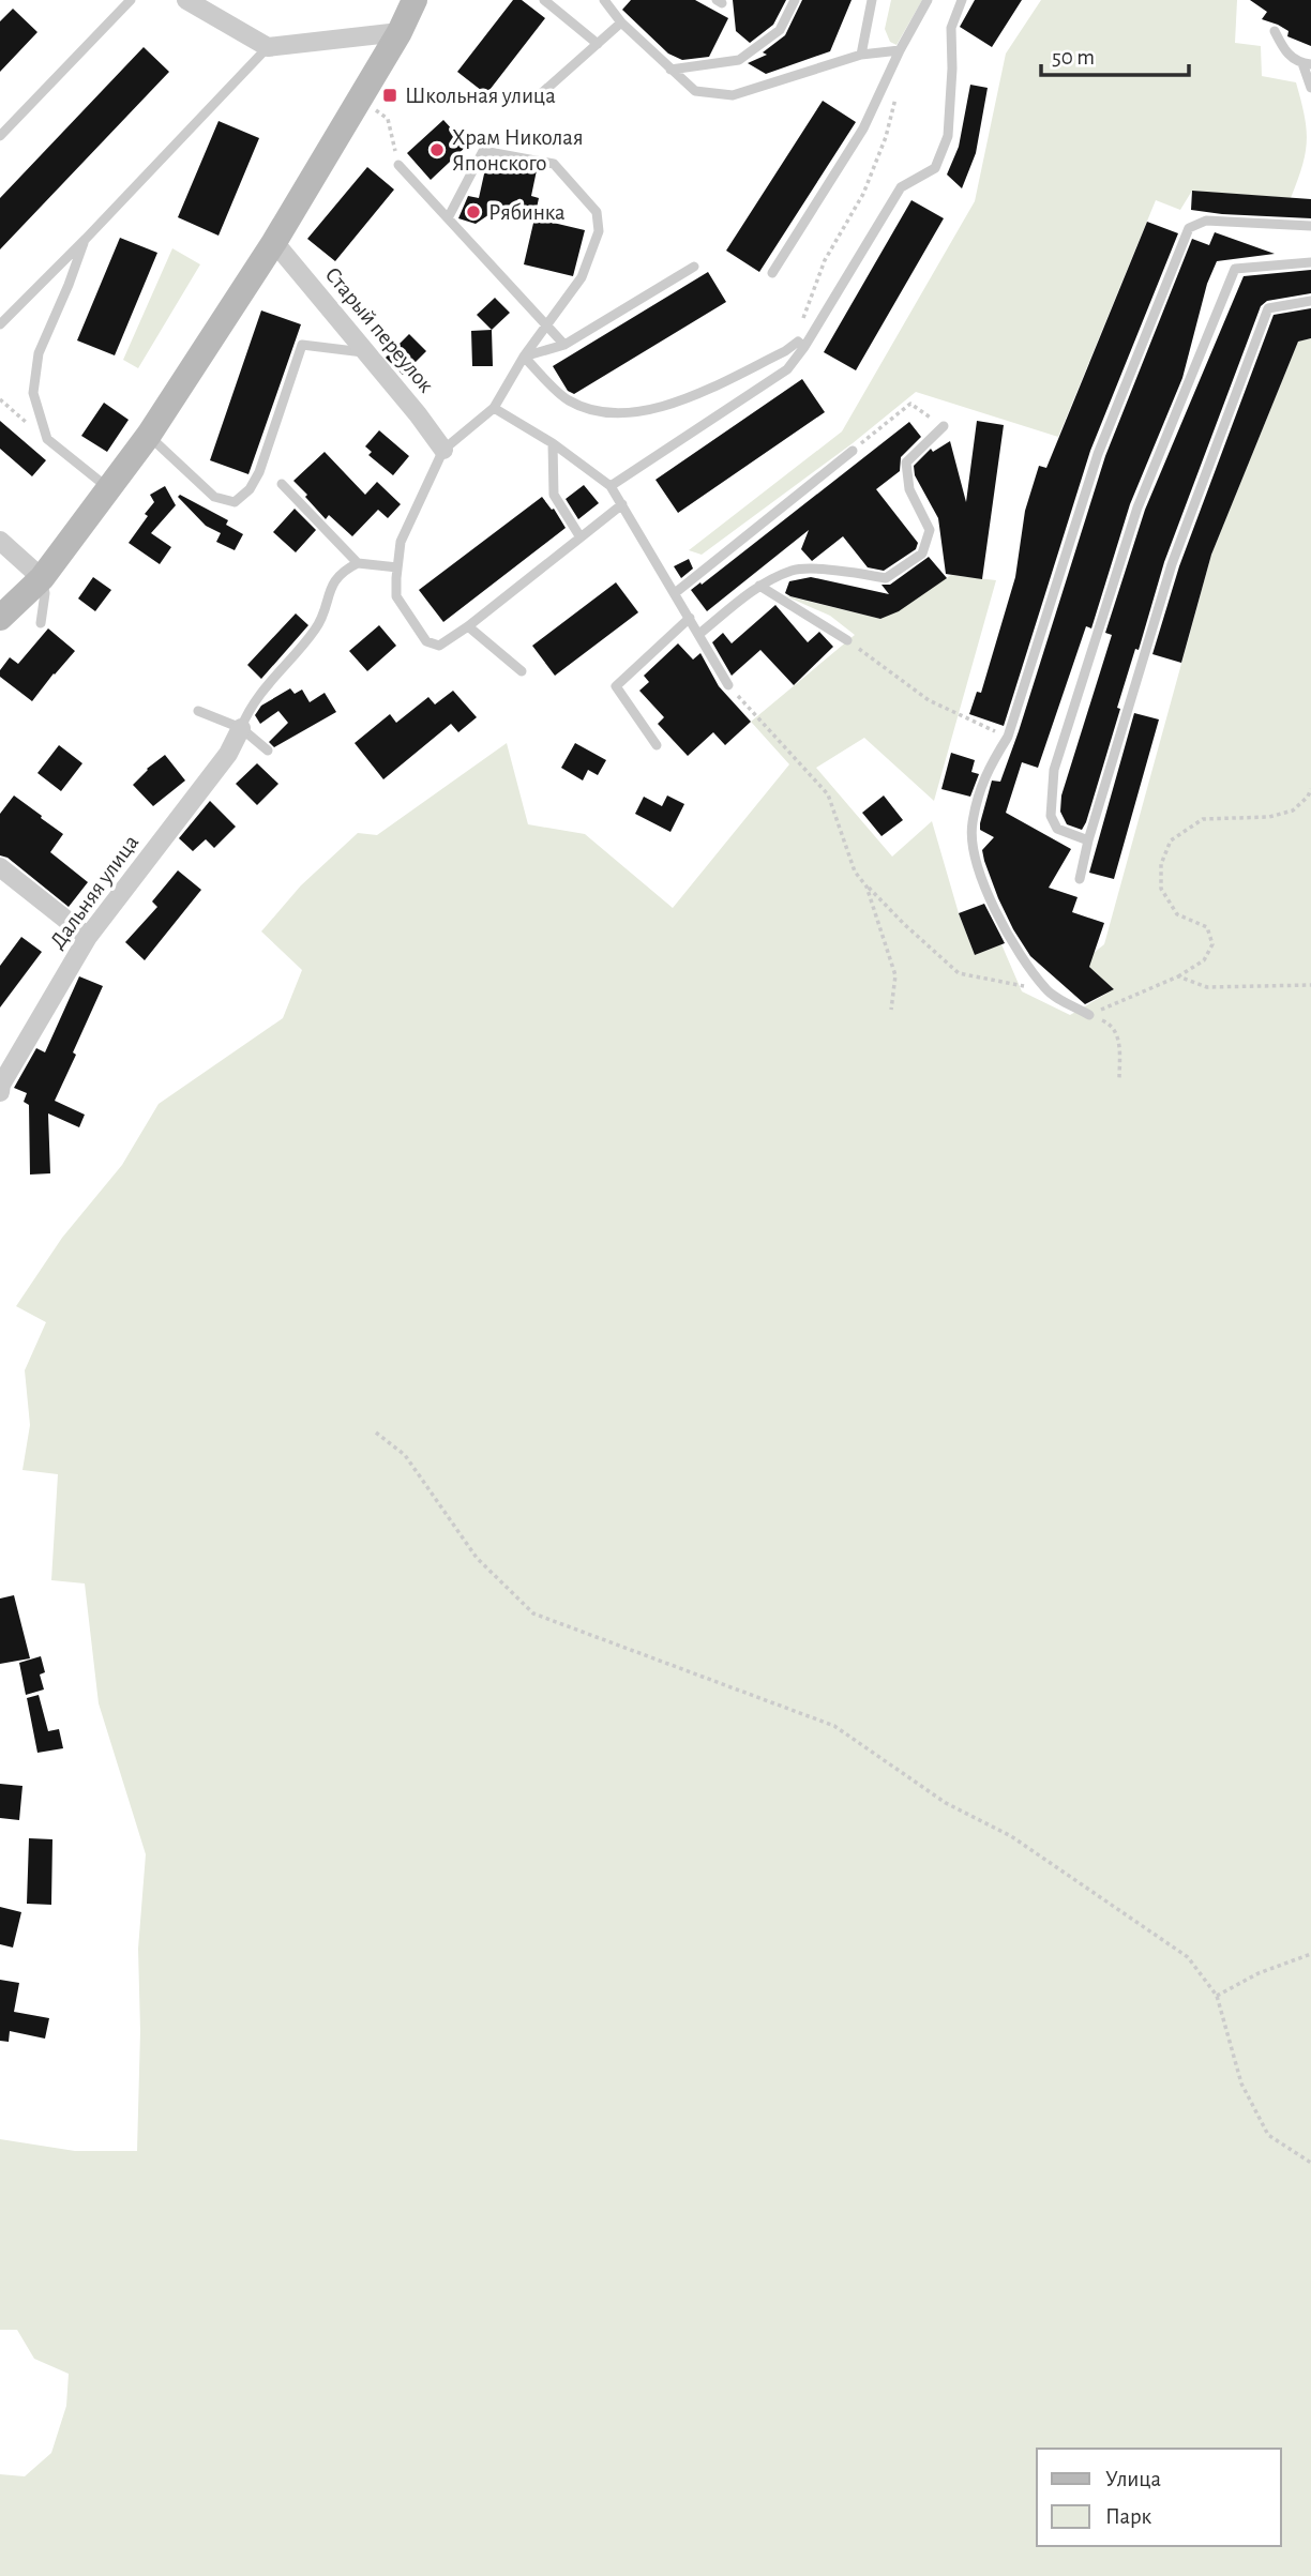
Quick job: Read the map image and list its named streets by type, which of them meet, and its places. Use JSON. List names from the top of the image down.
{
  "streets": {
    "street": ["Старый переулок", "Дальняя улица"]
  },
  "places": {
    "transit": ["Школьная улица"],
    "other": ["Храм Николая Японского", "Рябинка"]
  },
  "legend": ["Улица", "Парк"],
  "scale_bar": "50 m"
}
